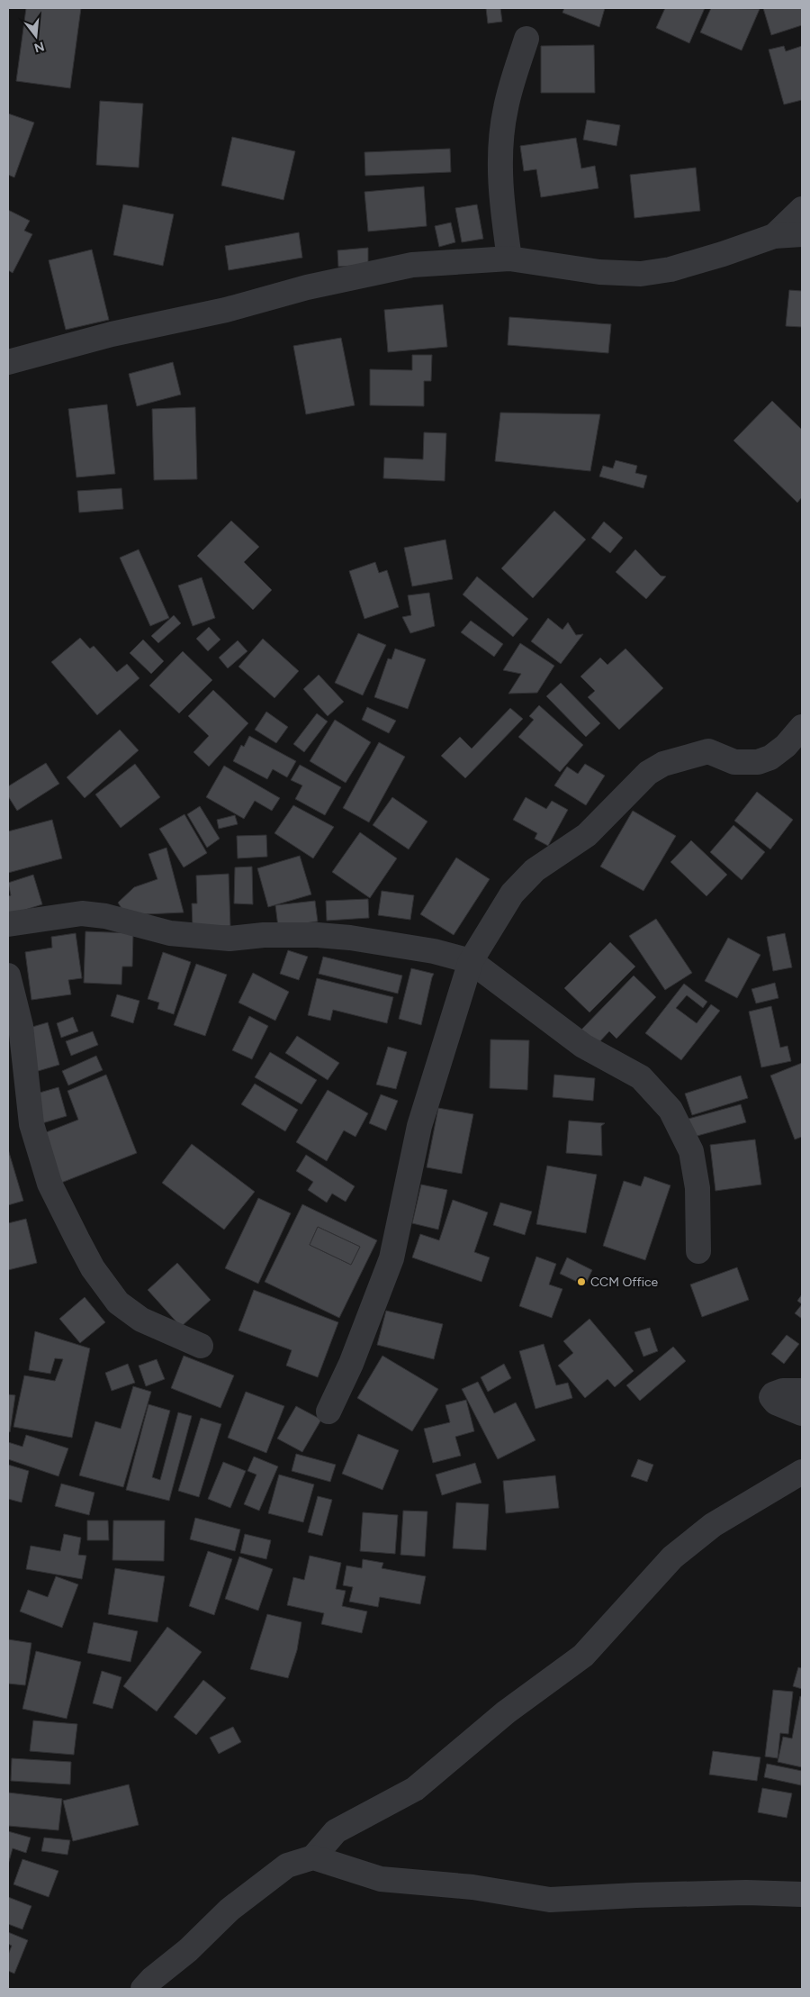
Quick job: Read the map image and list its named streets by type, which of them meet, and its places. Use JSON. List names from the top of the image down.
{
  "places": ["CCM Office"],
  "north": "bottom"
}
